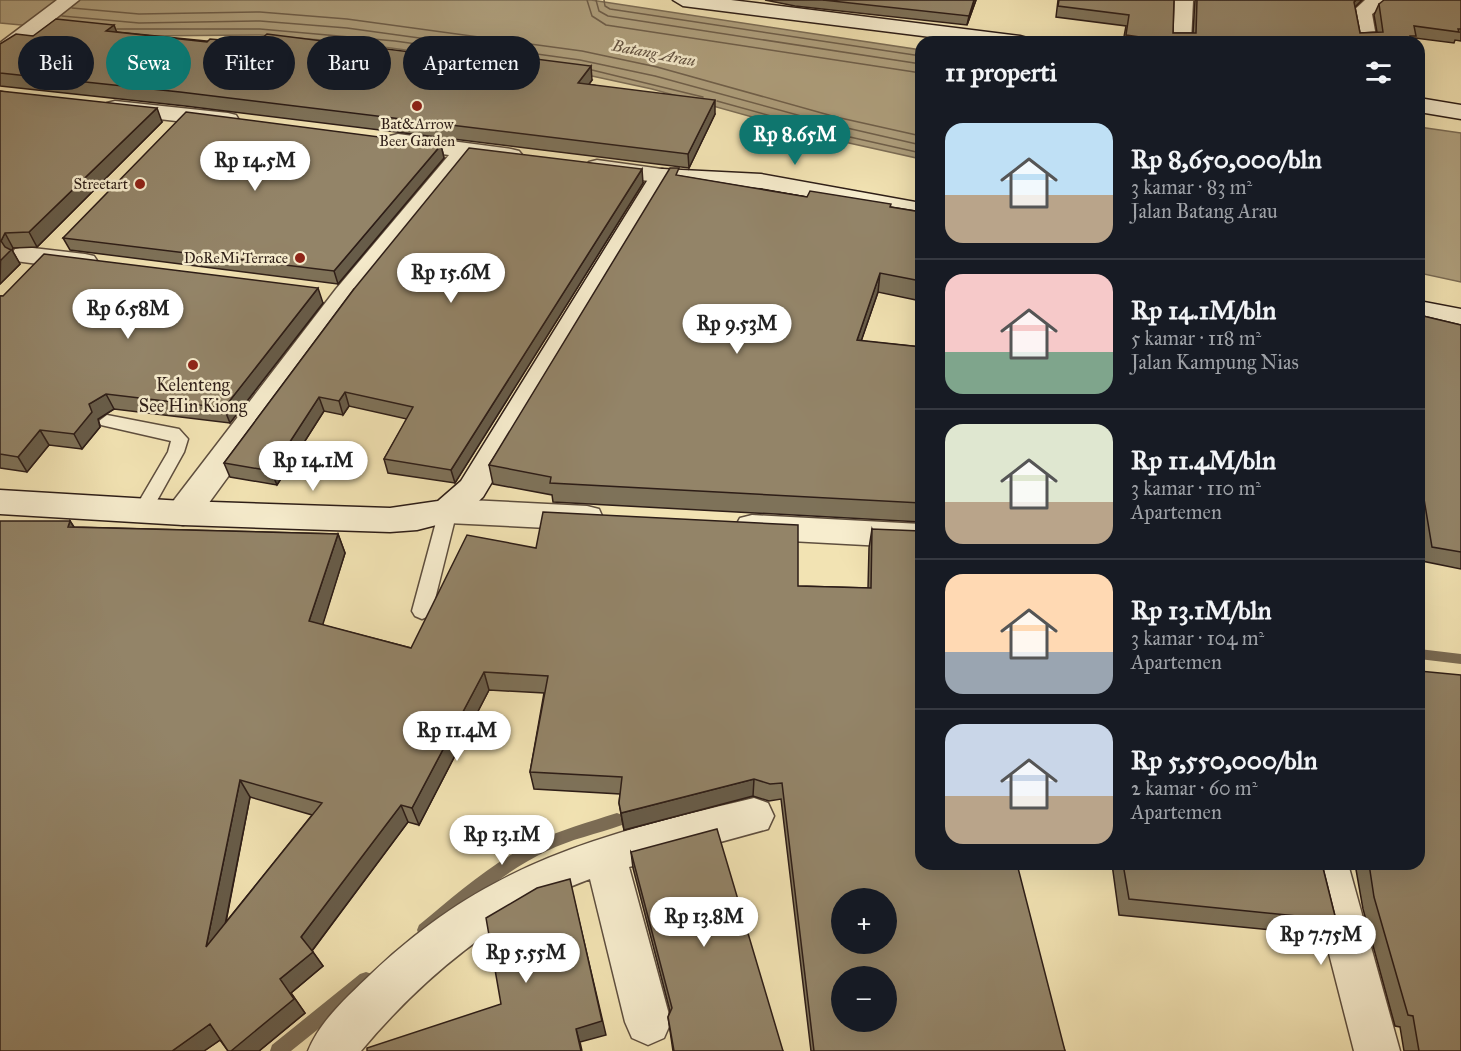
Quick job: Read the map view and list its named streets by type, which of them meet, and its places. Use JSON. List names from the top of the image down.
{
  "water": ["Batang Arau"],
  "places": [
    "Bat&Arrow Beer Garden",
    "Streetart",
    "DoReMi Terrace",
    "Kelenteng See Hin Kiong"
  ],
  "page": {
    "chip": [
      "Beli",
      "Sewa",
      "Filter",
      "Baru",
      "Apartemen"
    ],
    "heading": "11 properti",
    "list": [
      {
        "name": "Rp 8,650,000/bln",
        "note": "3 kamar · 83 m² · Jalan Batang Arau"
      },
      {
        "name": "Rp 14.1M/bln",
        "note": "5 kamar · 118 m² · Jalan Kampung Nias"
      },
      {
        "name": "Rp 11.4M/bln",
        "note": "3 kamar · 110 m² · Apartemen"
      },
      {
        "name": "Rp 13.1M/bln",
        "note": "3 kamar · 104 m² · Apartemen"
      },
      {
        "name": "Rp 5,550,000/bln",
        "note": "2 kamar · 60 m² · Apartemen"
      }
    ],
    "price": [
      "Rp 8.65M",
      "Rp 14.5M",
      "Rp 15.6M",
      "Rp 6.58M",
      "Rp 9.53M",
      "Rp 14.1M",
      "Rp 11.4M",
      "Rp 13.1M",
      "Rp 13.8M",
      "Rp 7.75M",
      "Rp 5.55M"
    ],
    "map_buttons": ["+", "−"]
  }
}
